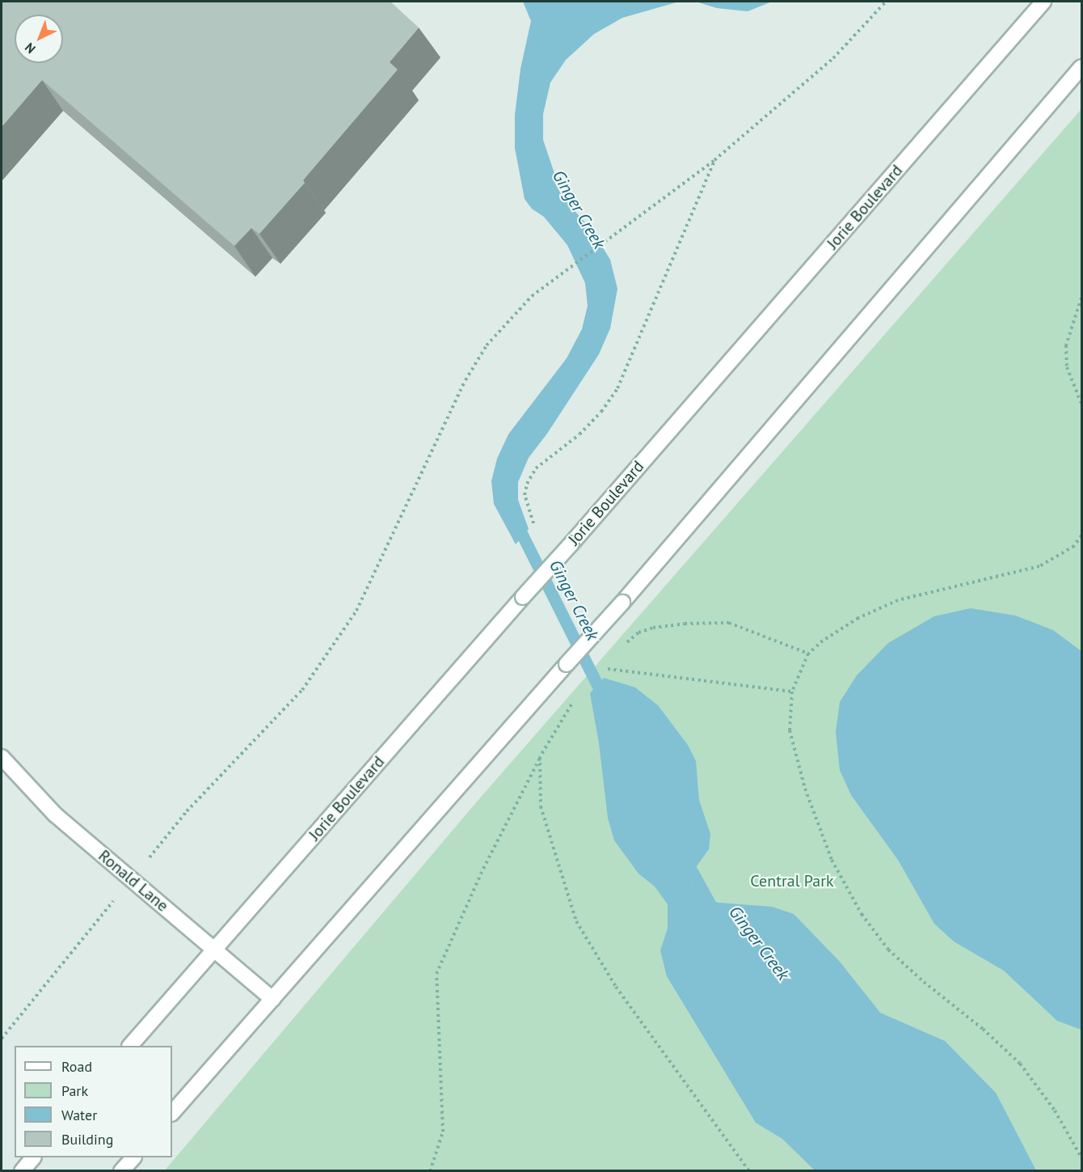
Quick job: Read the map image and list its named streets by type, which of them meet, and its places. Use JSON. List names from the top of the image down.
{
  "streets": {
    "main road": ["Jorie Boulevard", "Ronald Lane"]
  },
  "crossings": [
    ["Jorie Boulevard", "Ronald Lane"]
  ],
  "water": ["Ginger Creek"],
  "parks": ["Central Park"],
  "legend": [
    "Road",
    "Park",
    "Water",
    "Building"
  ],
  "north": "bottom left"
}
